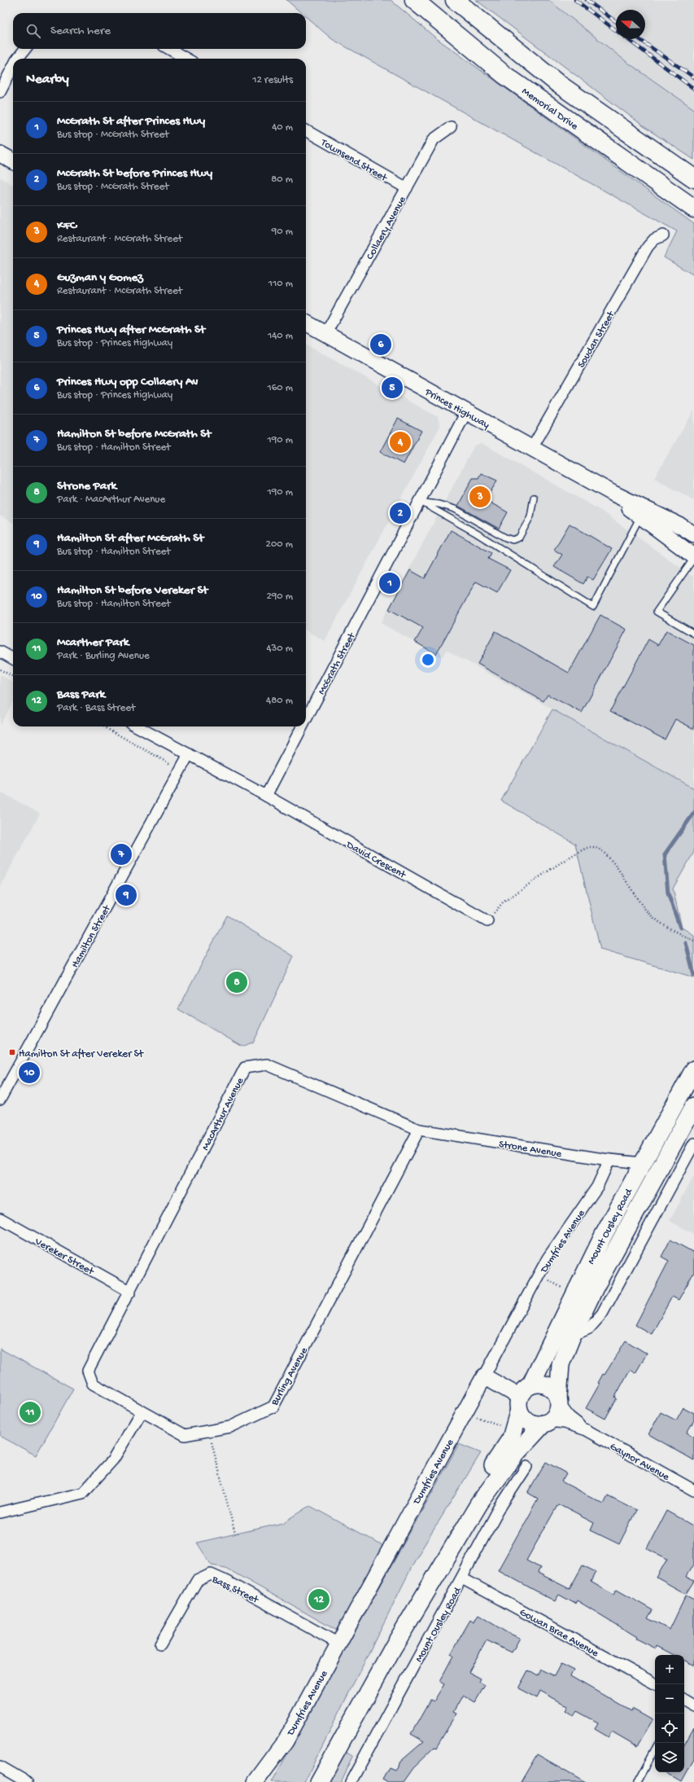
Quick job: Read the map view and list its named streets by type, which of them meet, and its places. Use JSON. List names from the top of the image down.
{
  "streets": {
    "highway": ["Memorial Drive"],
    "main road": ["Princes Highway", "Mount Ousley Road", "Dumfries Avenue"],
    "street": [
      "Townsend Street",
      "Collaery Avenue",
      "Soudan Street",
      "McGrath Street",
      "David Crescent",
      "Hamilton Street",
      "MacArthur Avenue",
      "Strone Avenue",
      "Vereker Street",
      "Burling Avenue",
      "Gaynor Avenue",
      "Bass Street",
      "Gowan Brae Avenue"
    ]
  },
  "crossings": [
    ["Townsend Street", "Collaery Avenue"],
    ["Collaery Avenue", "Princes Highway"],
    ["Soudan Street", "Princes Highway"],
    ["Princes Highway", "McGrath Street"],
    ["McGrath Street", "David Crescent"],
    ["MacArthur Avenue", "Strone Avenue"],
    ["MacArthur Avenue", "Vereker Street"],
    ["MacArthur Avenue", "Burling Avenue"],
    ["Strone Avenue", "Mount Ousley Road"],
    ["Strone Avenue", "Dumfries Avenue"],
    ["Strone Avenue", "Burling Avenue"],
    ["Mount Ousley Road", "Gaynor Avenue"],
    ["Mount Ousley Road", "Gowan Brae Avenue"],
    ["Dumfries Avenue", "Bass Street"],
    ["Vereker Street", "Burling Avenue"]
  ],
  "places": {
    "transit": ["Hamilton St after Vereker St"]
  },
  "north": "left",
  "page": {
    "search": "Search here",
    "heading": ["Nearby", "12 results"],
    "list": [
      {
        "mark": "1",
        "name": "McGrath St after Princes Hwy",
        "note": "Bus stop · McGrath Street",
        "value": "40 m"
      },
      {
        "mark": "2",
        "name": "McGrath St before Princes Hwy",
        "note": "Bus stop · McGrath Street",
        "value": "80 m"
      },
      {
        "mark": "3",
        "name": "KFC",
        "note": "Restaurant · McGrath Street",
        "value": "90 m"
      },
      {
        "mark": "4",
        "name": "Guzman y Gomez",
        "note": "Restaurant · McGrath Street",
        "value": "110 m"
      },
      {
        "mark": "5",
        "name": "Princes Hwy after McGrath St",
        "note": "Bus stop · Princes Highway",
        "value": "140 m"
      },
      {
        "mark": "6",
        "name": "Princes Hwy opp Collaery Av",
        "note": "Bus stop · Princes Highway",
        "value": "160 m"
      },
      {
        "mark": "7",
        "name": "Hamilton St before McGrath St",
        "note": "Bus stop · Hamilton Street",
        "value": "190 m"
      },
      {
        "mark": "8",
        "name": "Strone Park",
        "note": "Park · MacArthur Avenue",
        "value": "190 m"
      },
      {
        "mark": "9",
        "name": "Hamilton St after McGrath St",
        "note": "Bus stop · Hamilton Street",
        "value": "200 m"
      },
      {
        "mark": "10",
        "name": "Hamilton St before Vereker St",
        "note": "Bus stop · Hamilton Street",
        "value": "290 m"
      },
      {
        "mark": "11",
        "name": "Mcarther Park",
        "note": "Park · Burling Avenue",
        "value": "430 m"
      },
      {
        "mark": "12",
        "name": "Bass Park",
        "note": "Park · Bass Street",
        "value": "480 m"
      }
    ],
    "pins": [
      "6",
      "5",
      "4",
      "3",
      "2",
      "1",
      "7",
      "9",
      "8",
      "10",
      "11",
      "12"
    ],
    "map_buttons": ["+", "−"]
  }
}
